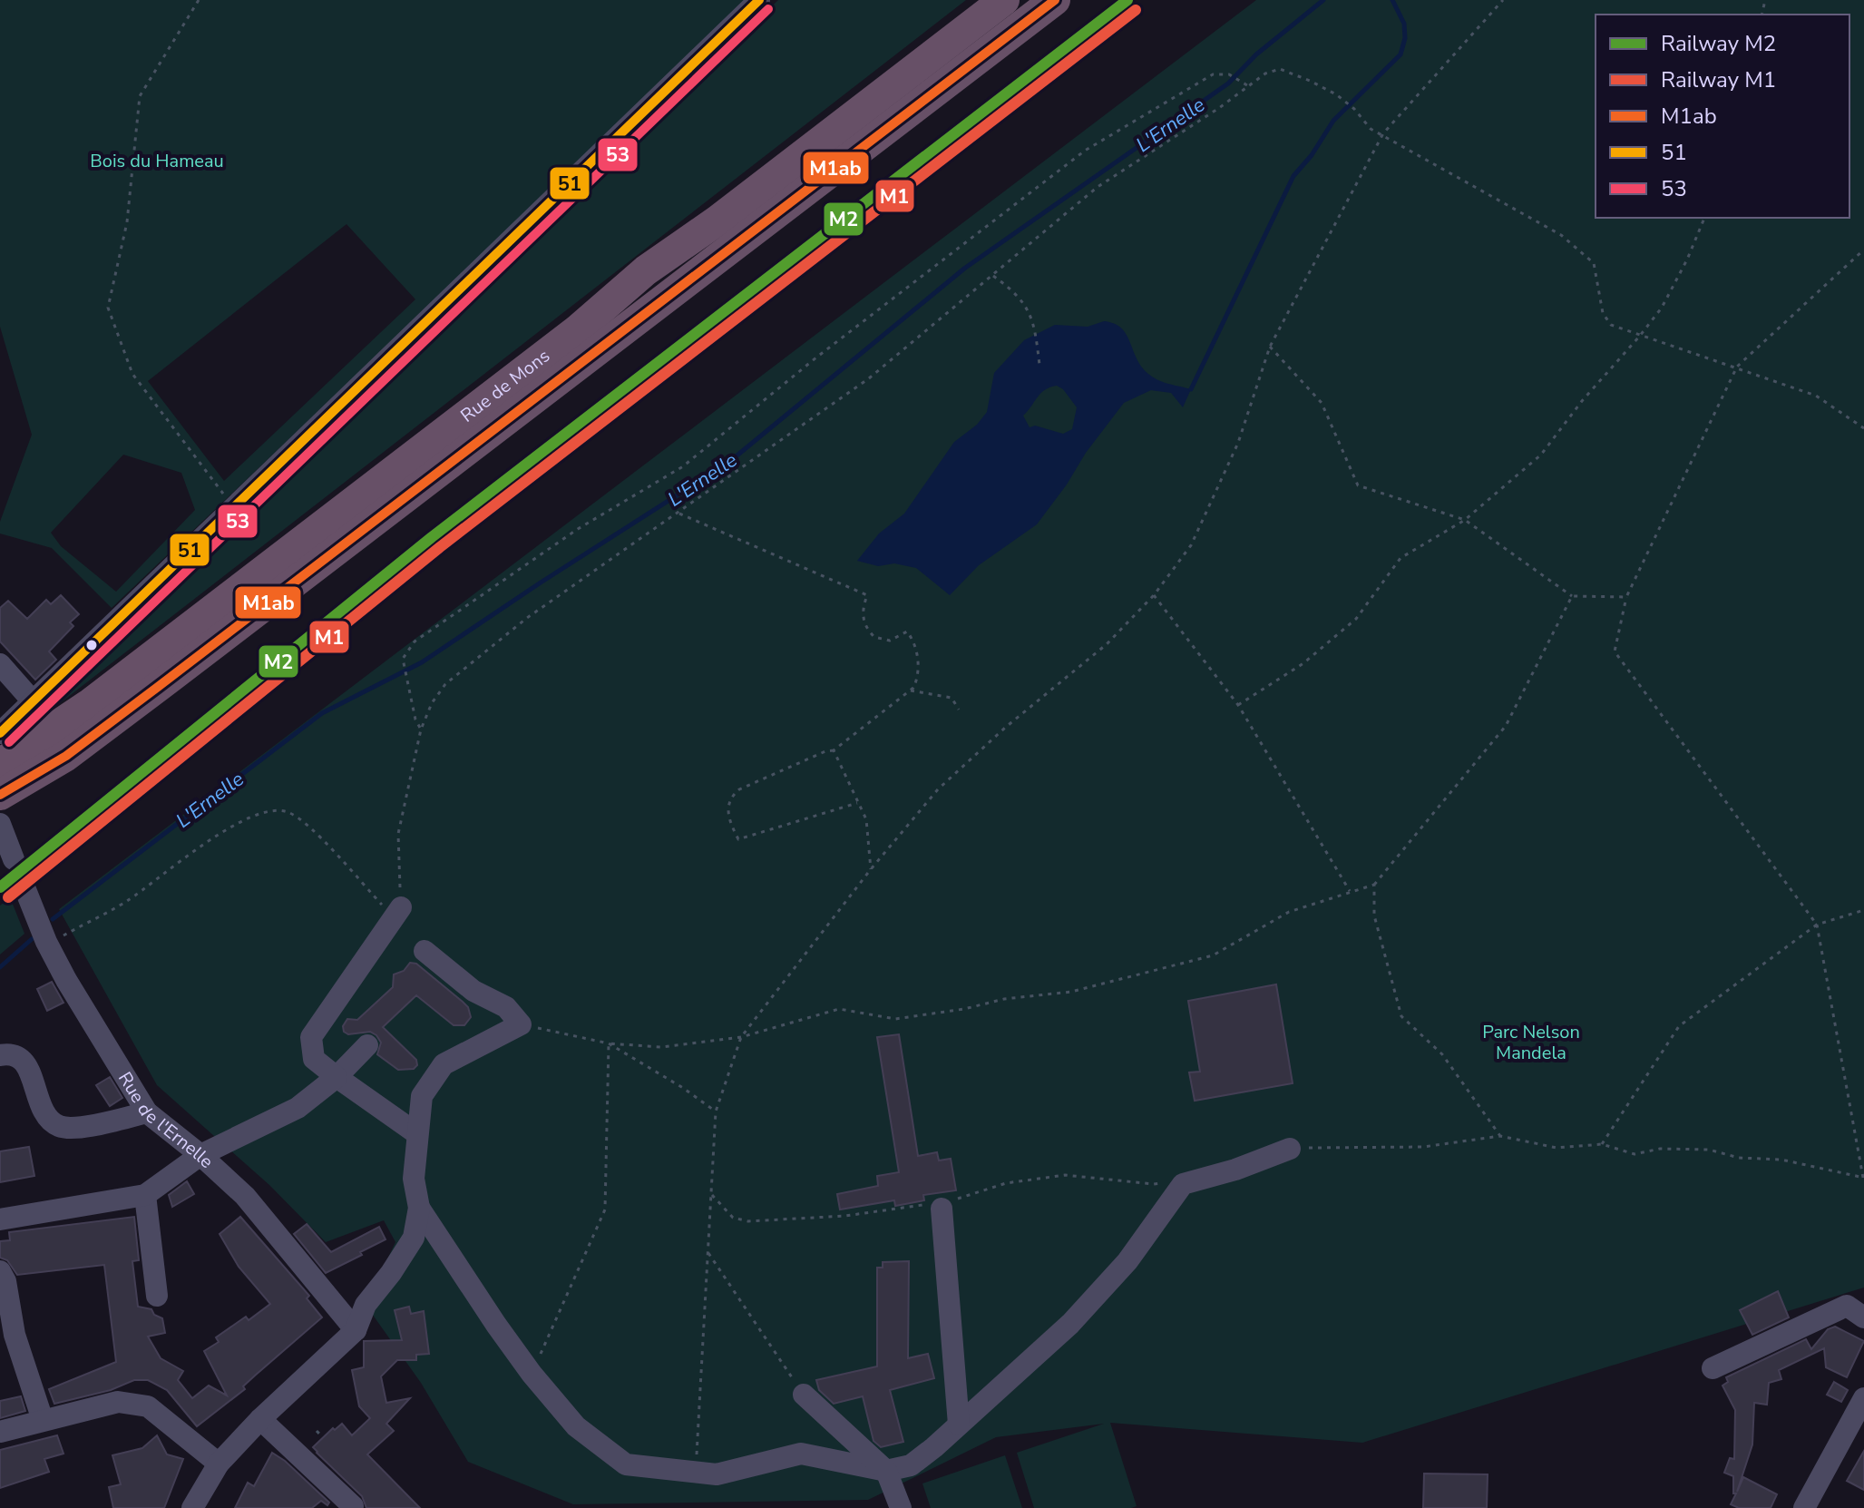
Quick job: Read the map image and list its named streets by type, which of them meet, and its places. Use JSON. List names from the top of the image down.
{
  "streets": {
    "highway": ["Rue de Mons"],
    "street": ["Rue de l'Ernelle"]
  },
  "water": ["L'Ernelle"],
  "parks": ["Bois du Hameau", "Parc Nelson Mandela"],
  "lines": [
    "rail line M2",
    "transit line M1ab",
    "transit line 51",
    "transit line 53",
    "rail line M1"
  ],
  "legend": [
    "Railway M2",
    "Railway M1",
    "M1ab",
    "51",
    "53"
  ]
}
